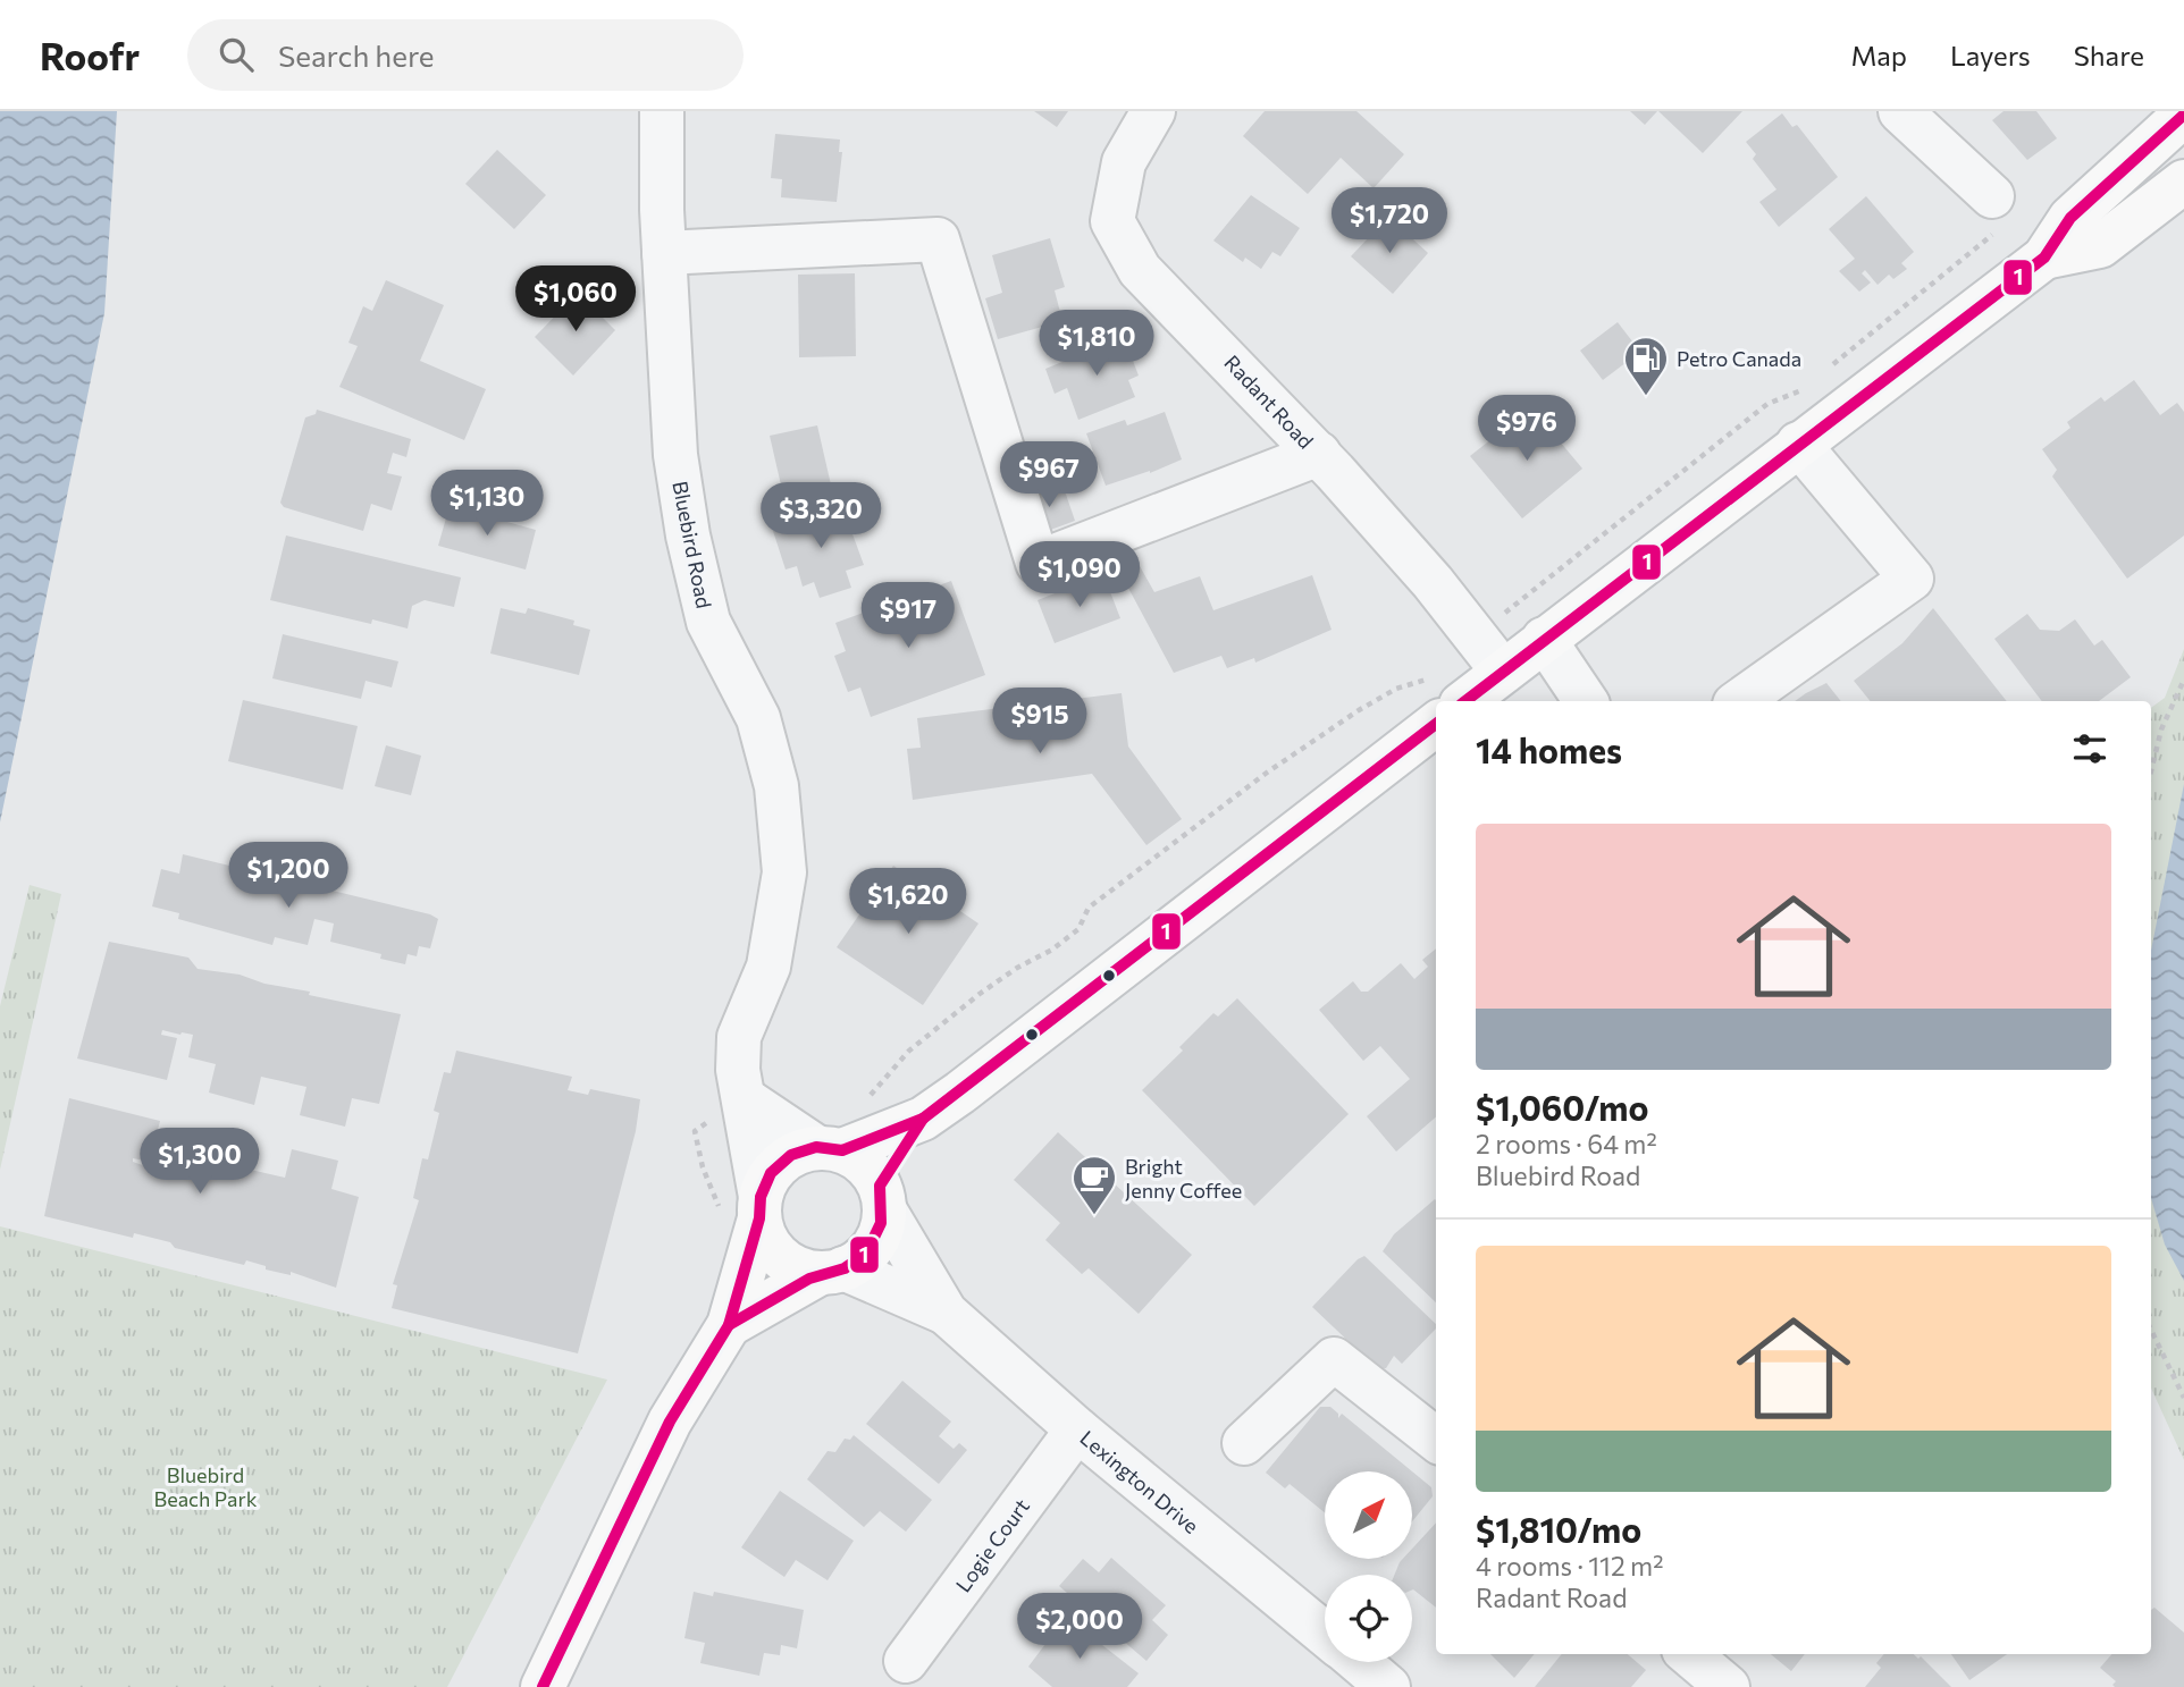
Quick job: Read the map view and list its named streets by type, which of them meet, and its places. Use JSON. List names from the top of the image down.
{
  "streets": {
    "street": [
      "Radant Road",
      "Bluebird Road",
      "Lexington Drive",
      "Logie Court"
    ]
  },
  "crossings": [
    ["Bluebird Road", "Lexington Drive"],
    ["Lexington Drive", "Logie Court"]
  ],
  "parks": ["Bluebird Beach Park"],
  "places": {
    "fuel station": ["Petro Canada"],
    "cafe": ["Bright Jenny Coffee"]
  },
  "lines": ["transit line 1"],
  "north": "top right",
  "page": {
    "header": "Roofr",
    "search": "Search here",
    "nav": ["Map", "Layers", "Share"],
    "price": [
      "$1,720",
      "$1,060",
      "$1,810",
      "$976",
      "$967",
      "$1,130",
      "$3,320",
      "$1,090",
      "$917",
      "$915",
      "$1,200",
      "$1,620",
      "$1,300",
      "$2,000"
    ],
    "heading": "14 homes",
    "list": [
      {
        "name": "$1,060/mo",
        "note": "2 rooms · 64 m² · Bluebird Road"
      },
      {
        "name": "$1,810/mo",
        "note": "4 rooms · 112 m² · Radant Road"
      }
    ]
  }
}
